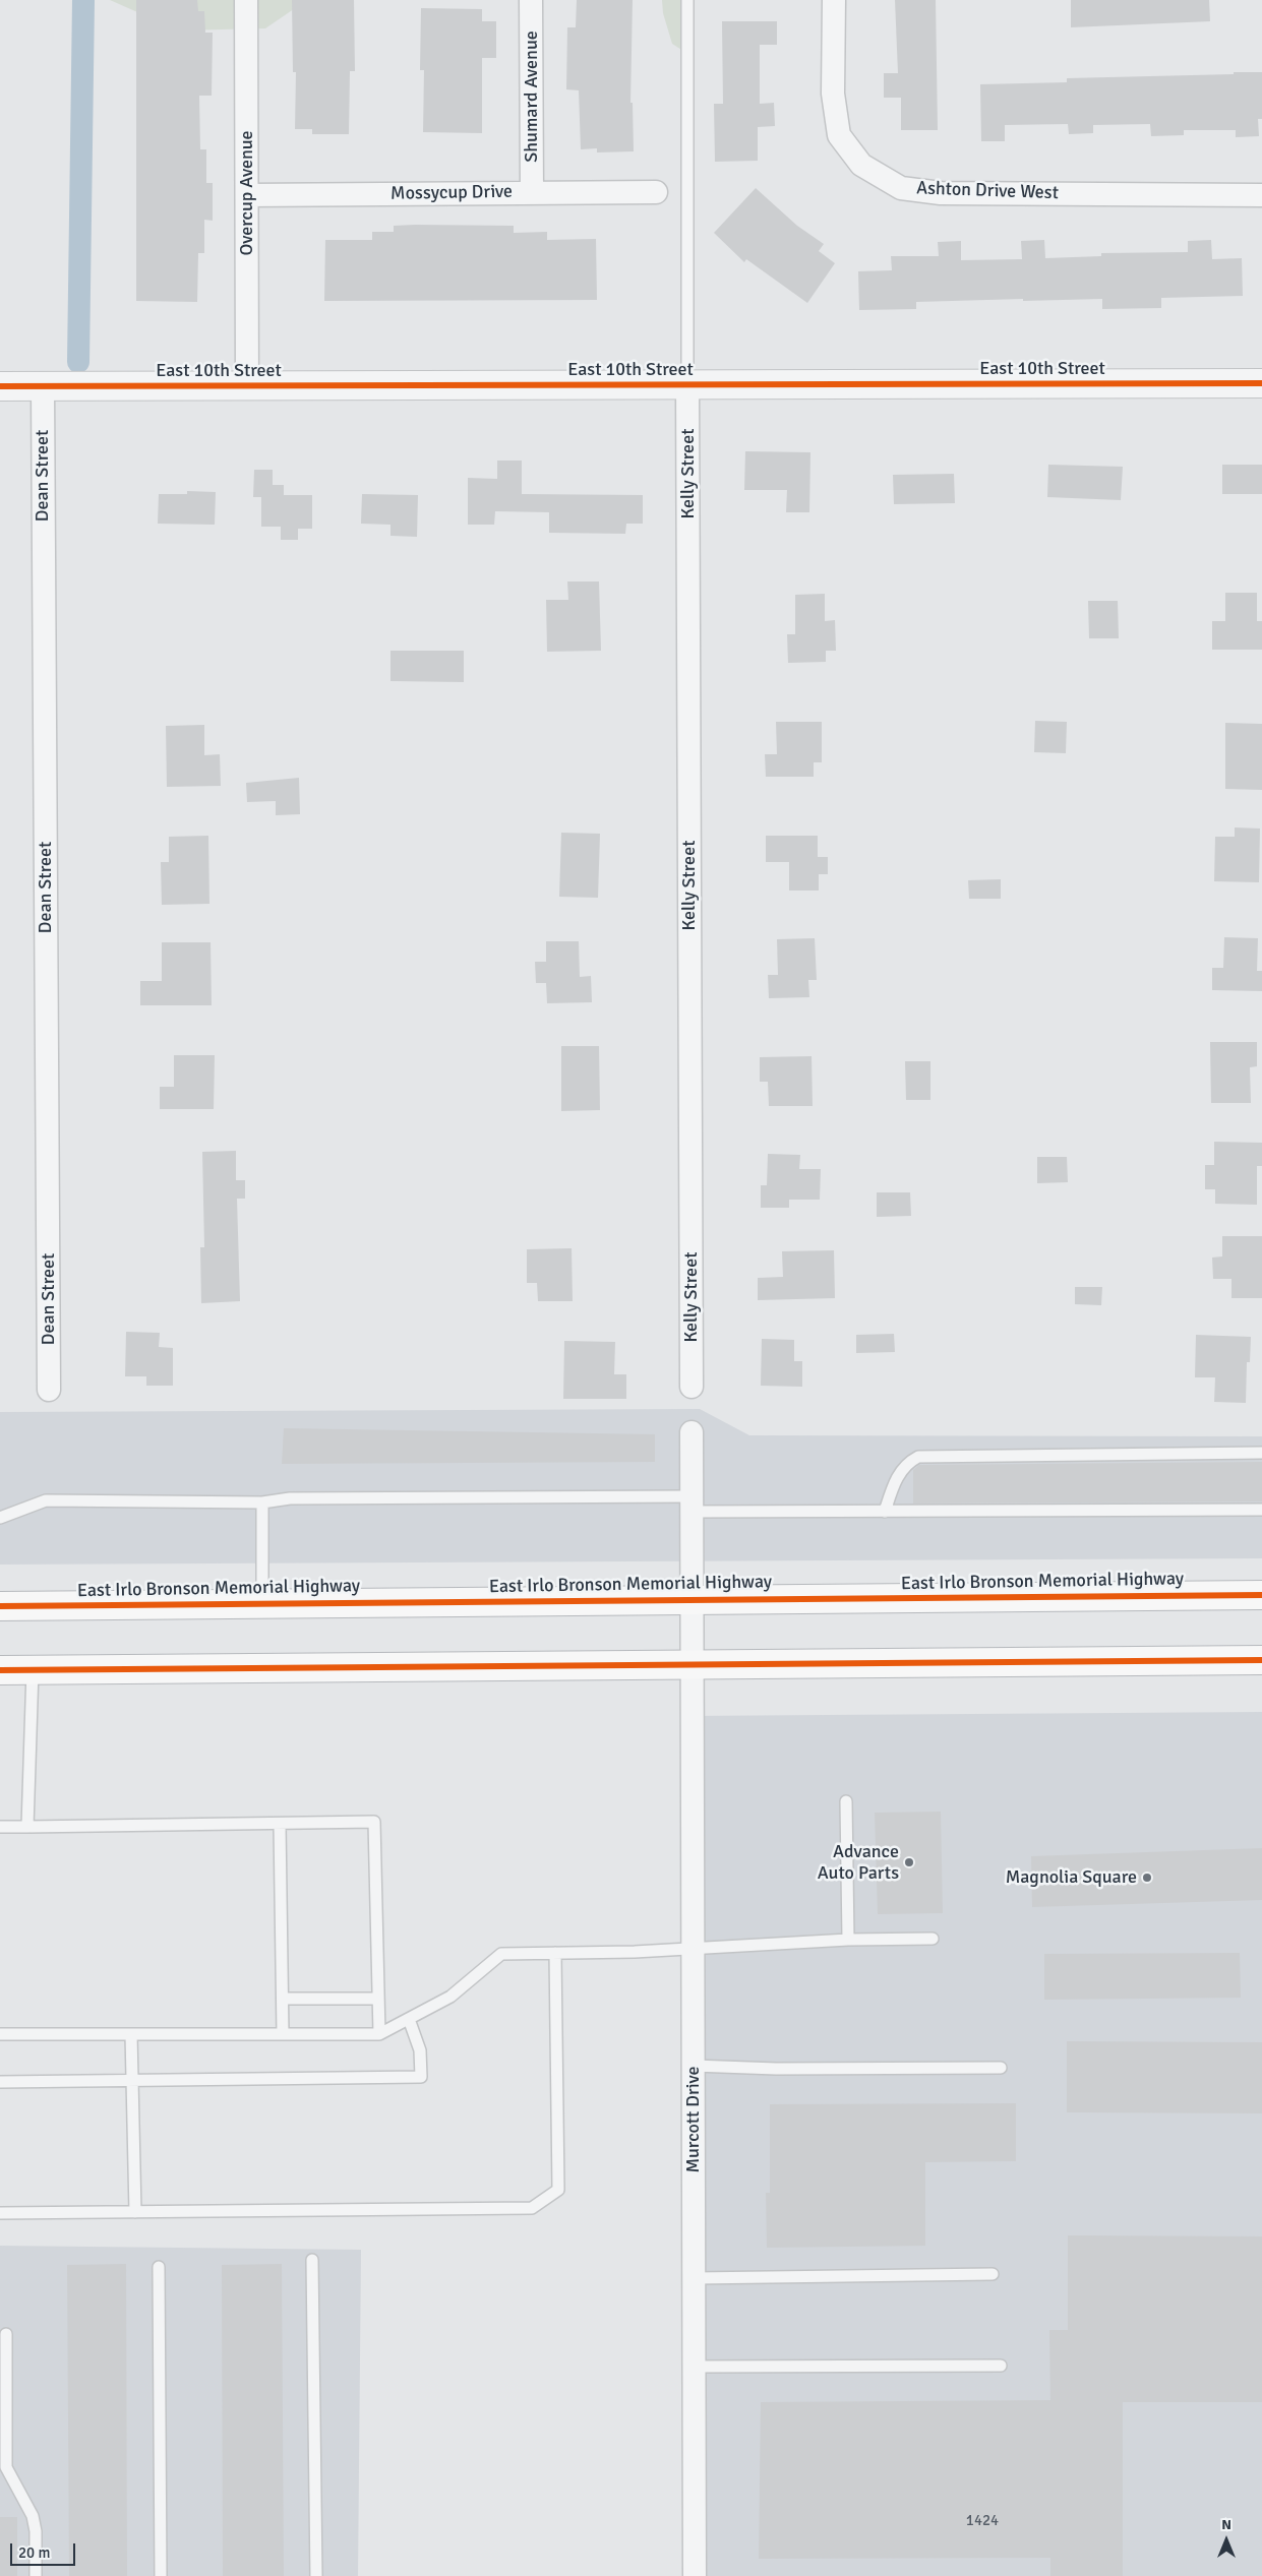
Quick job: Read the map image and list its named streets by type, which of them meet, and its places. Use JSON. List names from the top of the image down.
{
  "streets": {
    "highway": ["East Irlo Bronson Memorial Highway"],
    "street": [
      "Shumard Avenue",
      "Ashton Drive West",
      "Overcup Avenue",
      "Mossycup Drive",
      "East 10th Street",
      "Kelly Street",
      "Dean Street",
      "Murcott Drive"
    ]
  },
  "crossings": [
    ["Shumard Avenue", "Mossycup Drive"],
    ["Overcup Avenue", "Mossycup Drive"],
    ["Overcup Avenue", "East 10th Street"],
    ["East 10th Street", "Kelly Street"],
    ["East 10th Street", "Dean Street"]
  ],
  "places": ["Advance Auto Parts", "Magnolia Square"],
  "house_numbers": ["1424"],
  "scale_bar": "20 m",
  "north": "top"
}
